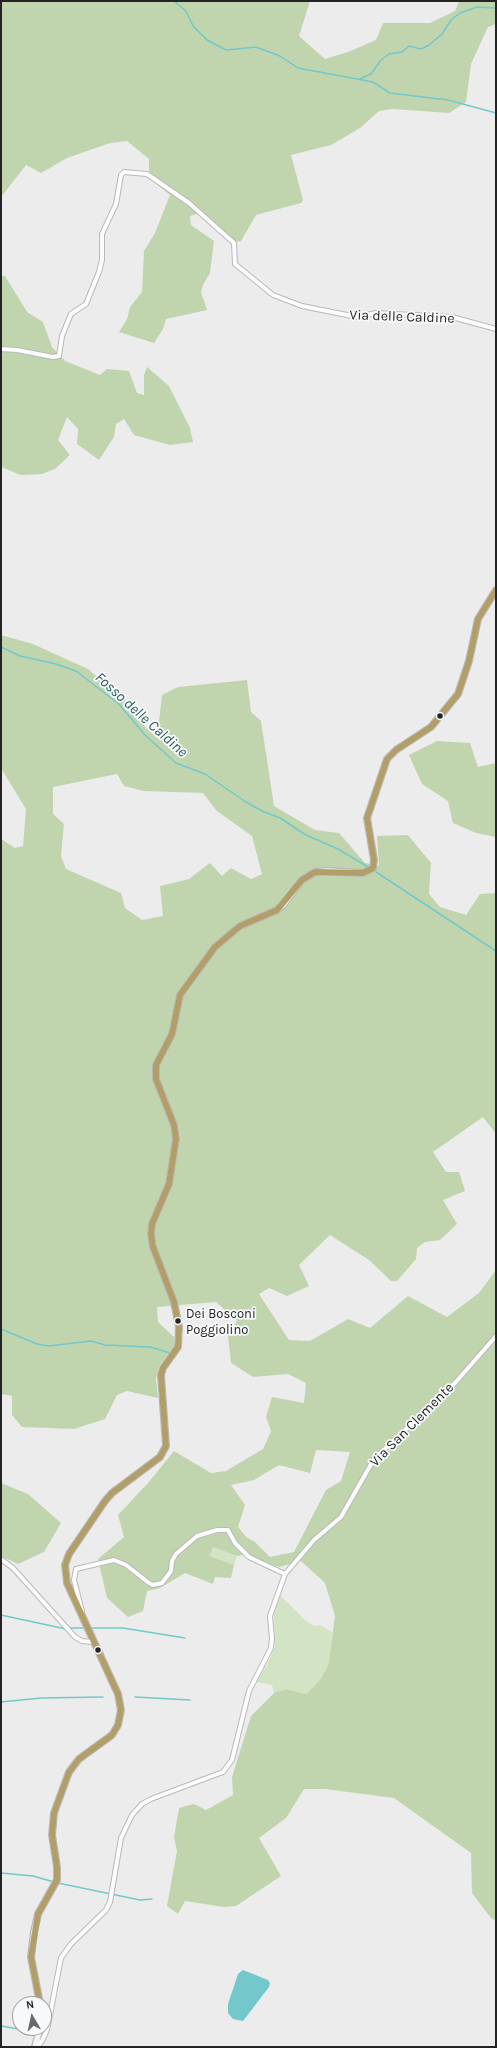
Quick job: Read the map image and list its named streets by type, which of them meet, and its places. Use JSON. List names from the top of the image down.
{
  "streets": {
    "street": ["Via delle Caldine", "Via San Clemente"]
  },
  "water": ["Fosso delle Caldine"],
  "places": ["Dei Bosconi Poggiolino"],
  "north": "top"
}
